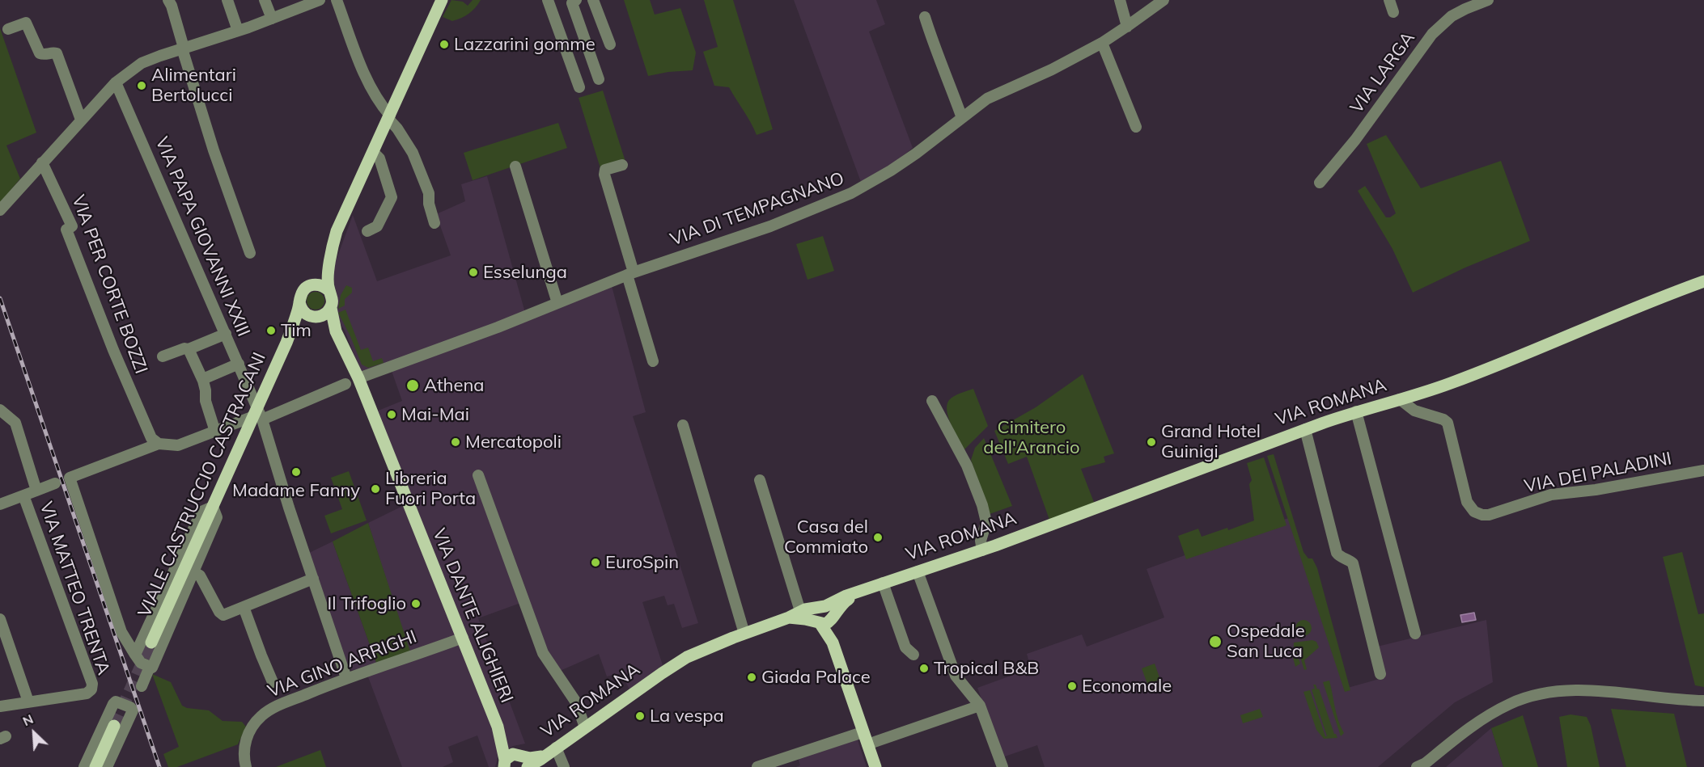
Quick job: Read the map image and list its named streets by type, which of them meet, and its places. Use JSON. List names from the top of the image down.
{
  "streets": {
    "main road": ["VIA ROMANA", "VIALE CASTRUCCIO CASTRACANI", "VIA DANTE ALIGHIERI"],
    "street": [
      "VIA LARGA",
      "VIA DI TEMPAGNANO",
      "VIA PAPA GIOVANNI XXIII",
      "VIA PER CORTE BOZZI",
      "VIA DEI PALADINI",
      "VIA MATTEO TRENTA",
      "VIA GINO ARRIGHI"
    ]
  },
  "crossings": [
    ["VIA DI TEMPAGNANO", "VIA DANTE ALIGHIERI"],
    ["VIA PAPA GIOVANNI XXIII", "VIALE CASTRUCCIO CASTRACANI"],
    ["VIA PAPA GIOVANNI XXIII", "VIA GINO ARRIGHI"],
    ["VIA ROMANA", "VIA DEI PALADINI"],
    ["VIA ROMANA", "VIA DANTE ALIGHIERI"],
    ["VIALE CASTRUCCIO CASTRACANI", "VIA DANTE ALIGHIERI"],
    ["VIA DANTE ALIGHIERI", "VIA GINO ARRIGHI"]
  ],
  "parks": ["Cimitero dell'Arancio"],
  "places": [
    "Lazzarini gomme",
    "Alimentari Bertolucci",
    "Esselunga",
    "Tim",
    "Athena",
    "Mai-Mai",
    "Mercatopoli",
    "Grand Hotel Guinigi",
    "Madame Fanny",
    "Libreria Fuori Porta",
    "Casa del Commiato",
    "EuroSpin",
    "Il Trifoglio",
    "Ospedale San Luca",
    "Tropical B&B",
    "Giada Palace",
    "Economale",
    "La vespa"
  ],
  "north": "top left"
}
